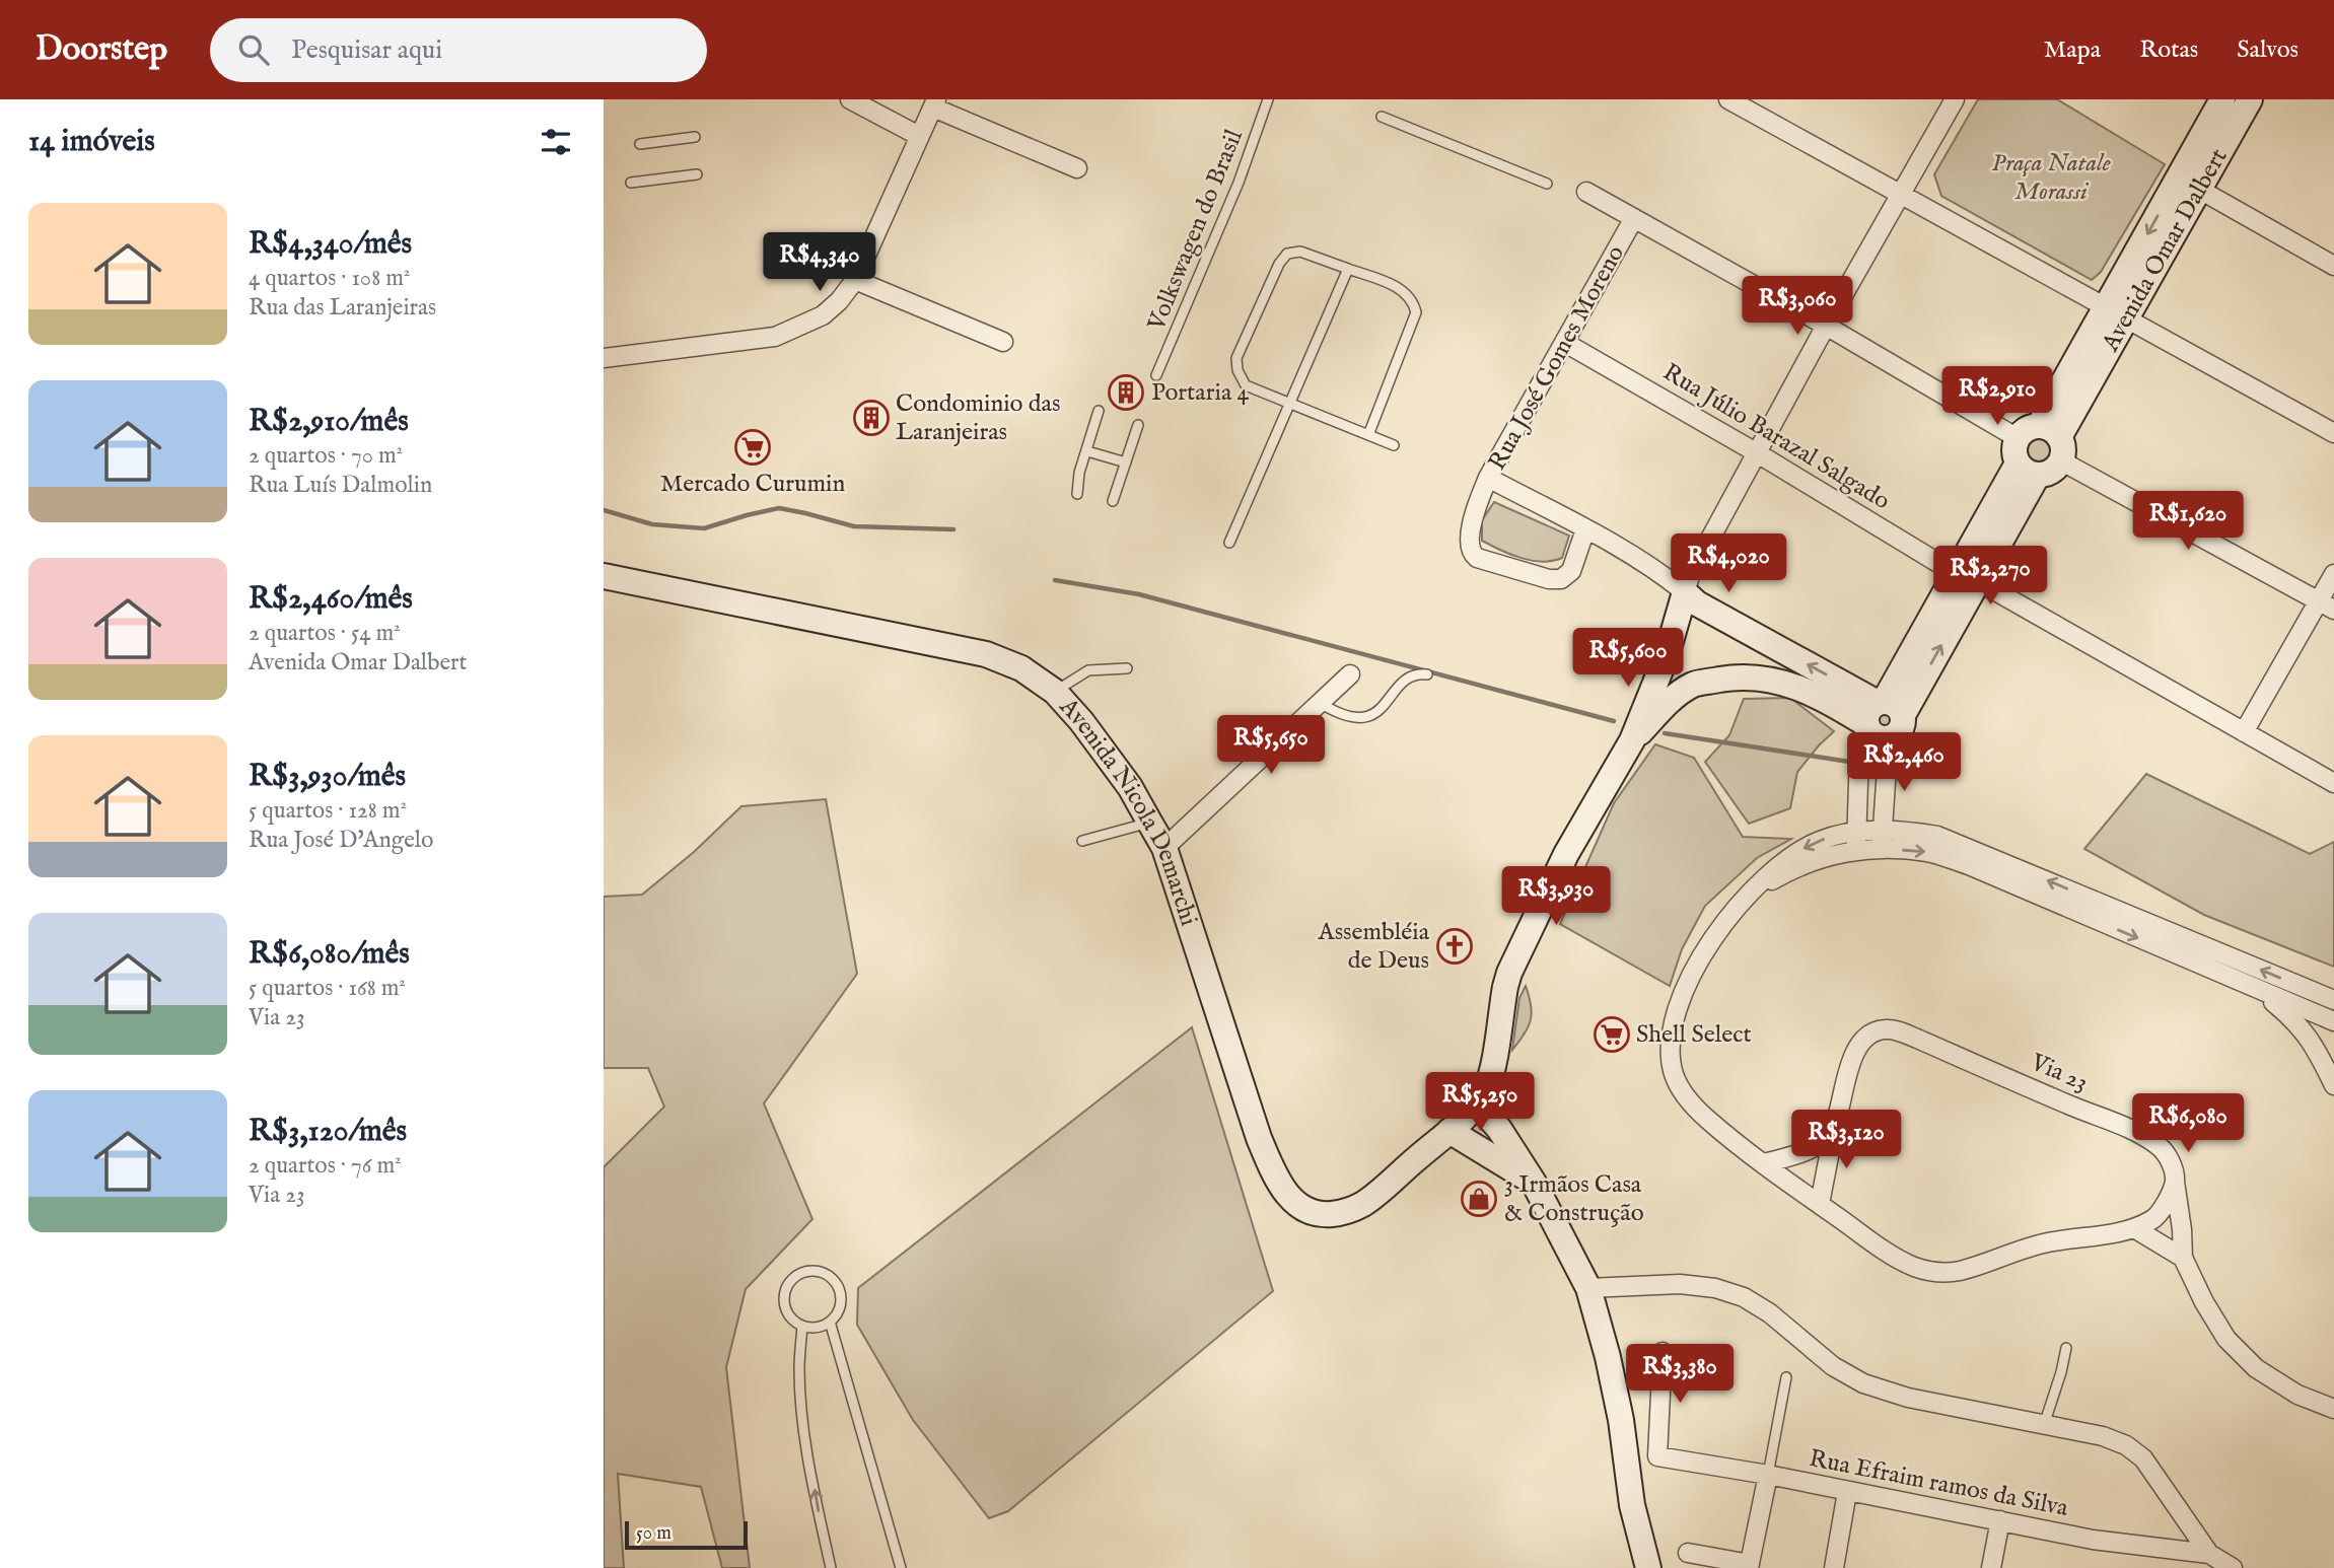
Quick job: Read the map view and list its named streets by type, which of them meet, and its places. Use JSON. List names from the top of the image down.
{
  "streets": {
    "street": [
      "Avenida Omar Dalbert",
      "Rua José Gomes Moreno",
      "Rua Júlio Barazal Salgado",
      "Avenida Nicola Demarchi",
      "Via 23",
      "Rua Efraim ramos da Silva"
    ],
    "lane": ["Volkswagen do Brasil"]
  },
  "crossings": [
    ["Rua José Gomes Moreno", "Rua Júlio Barazal Salgado"]
  ],
  "parks": ["Praça Natale Morassi"],
  "places": {
    "building": ["Portaria 4", "Condominio das Laranjeiras"],
    "supermarket": ["Mercado Curumin", "Shell Select"],
    "church": ["Assembléia de Deus"],
    "shop": ["3 Irmãos Casa & Construção"]
  },
  "scale_bar": "50 m",
  "page": {
    "header": "Doorstep",
    "search": "Pesquisar aqui",
    "nav": ["Mapa", "Rotas", "Salvos"],
    "heading": "14 imóveis",
    "list": [
      {
        "name": "R$4,340/mês",
        "note": "4 quartos · 108 m² · Rua das Laranjeiras"
      },
      {
        "name": "R$2,910/mês",
        "note": "2 quartos · 70 m² · Rua Luís Dalmolin"
      },
      {
        "name": "R$2,460/mês",
        "note": "2 quartos · 54 m² · Avenida Omar Dalbert"
      },
      {
        "name": "R$3,930/mês",
        "note": "5 quartos · 128 m² · Rua José D'Angelo"
      },
      {
        "name": "R$6,080/mês",
        "note": "5 quartos · 168 m² · Via 23"
      },
      {
        "name": "R$3,120/mês",
        "note": "2 quartos · 76 m² · Via 23"
      }
    ],
    "price": [
      "R$4,340",
      "R$3,060",
      "R$2,910",
      "R$1,620",
      "R$4,020",
      "R$2,270",
      "R$5,600",
      "R$5,650",
      "R$2,460",
      "R$3,930",
      "R$5,250",
      "R$6,080",
      "R$3,120",
      "R$3,380"
    ],
    "scale": "50 m"
  }
}
